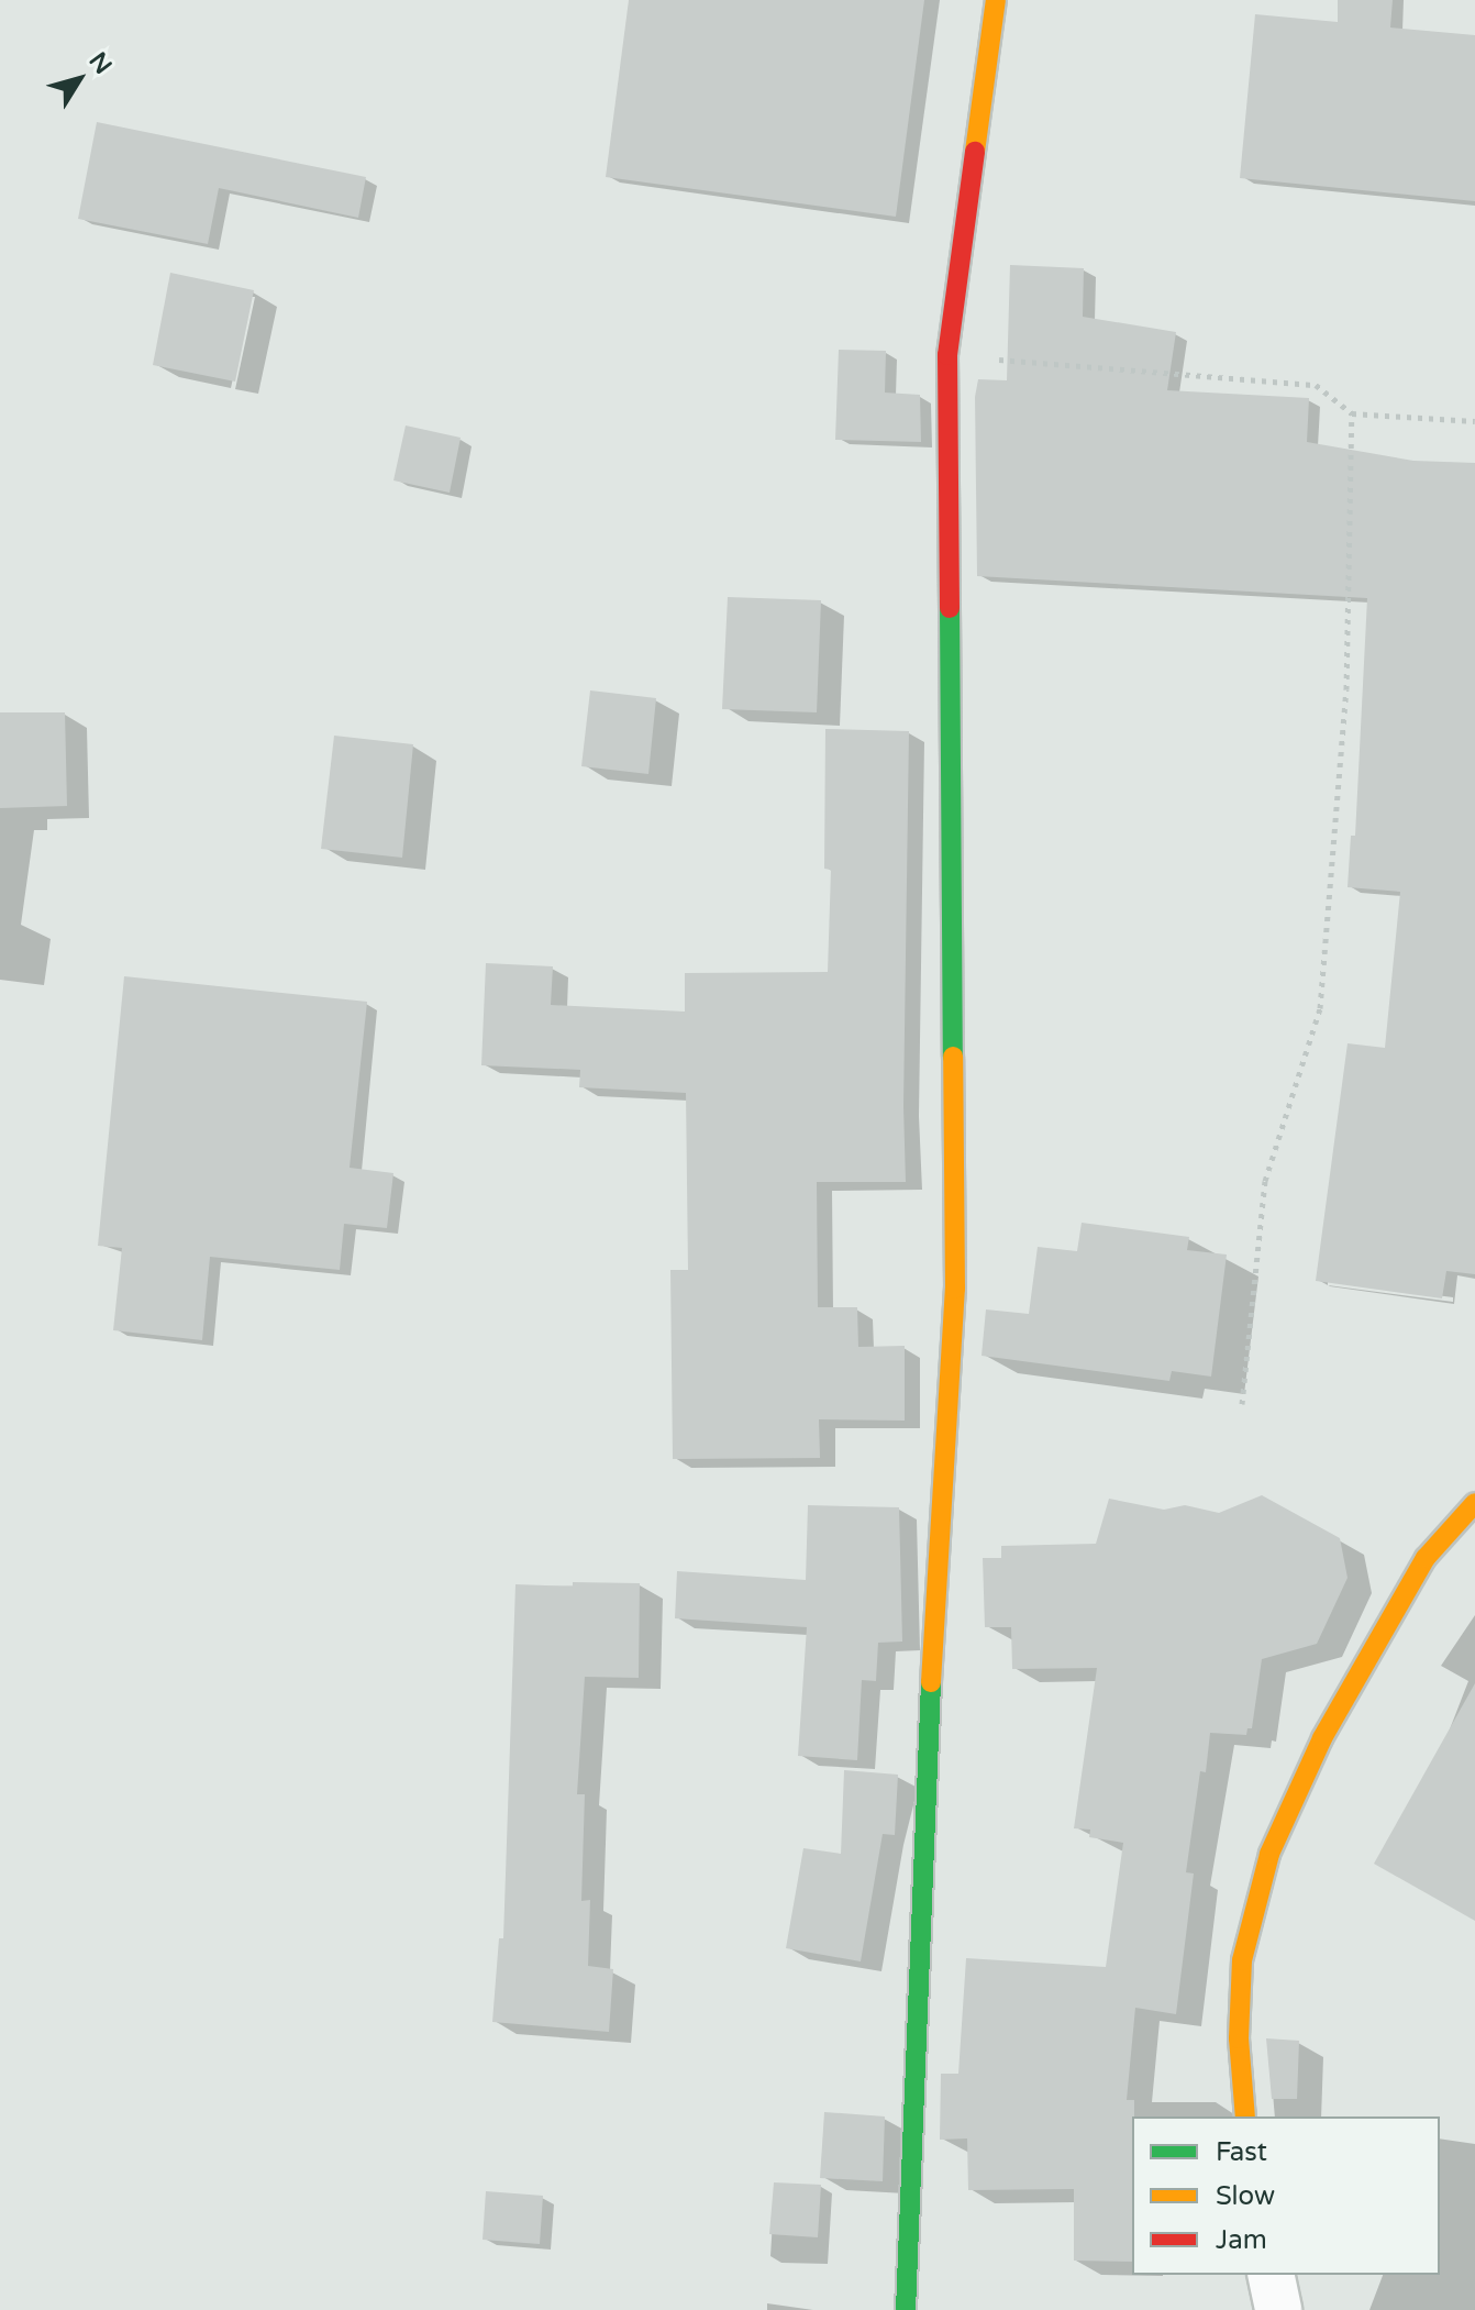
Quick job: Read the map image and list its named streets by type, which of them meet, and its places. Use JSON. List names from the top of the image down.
{
  "legend": ["Fast", "Slow", "Jam"],
  "north": "top right"
}
